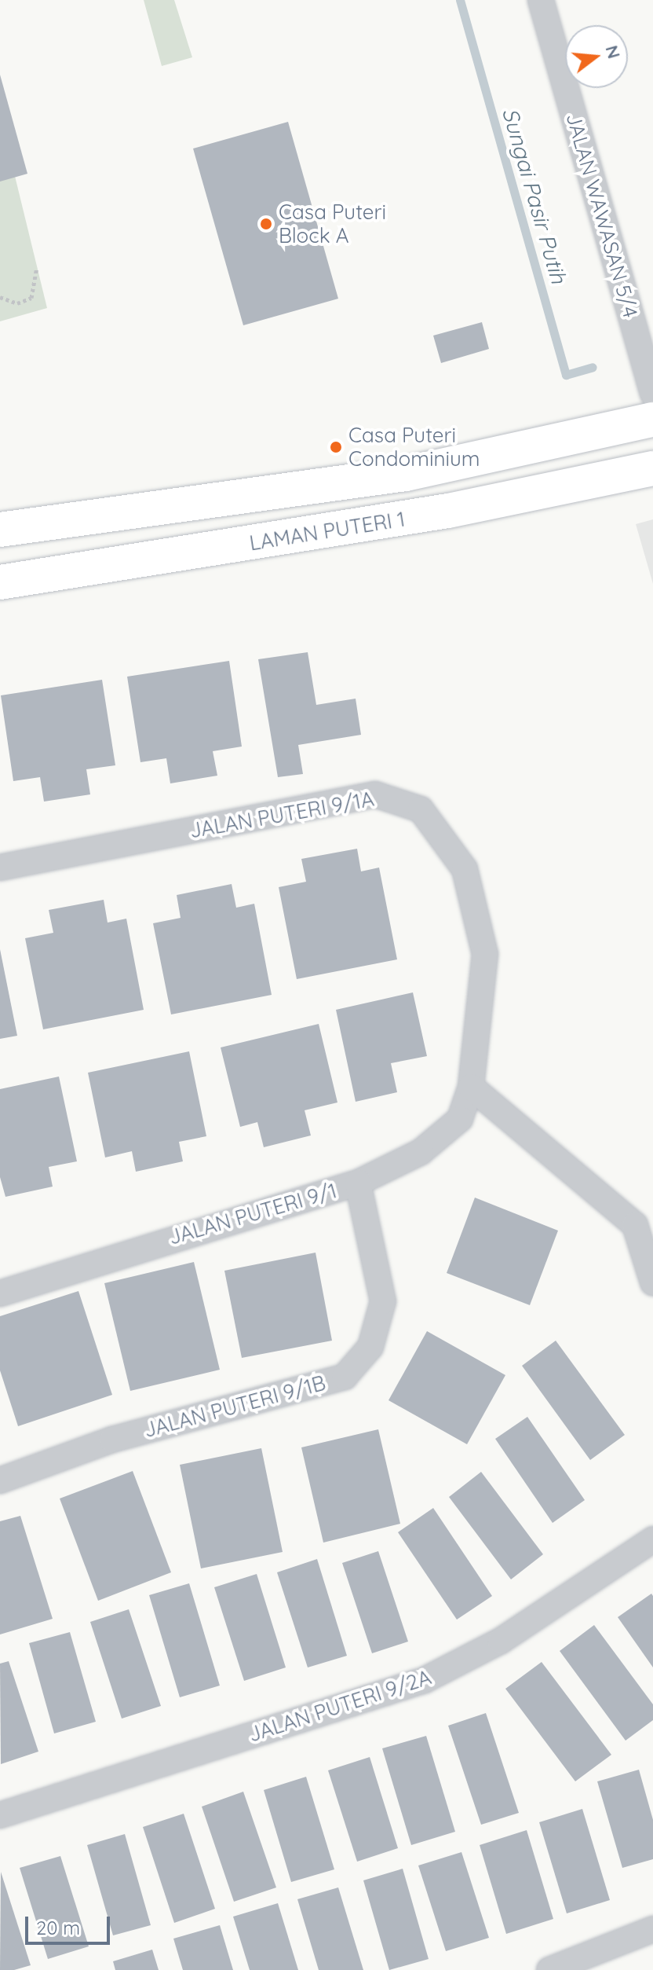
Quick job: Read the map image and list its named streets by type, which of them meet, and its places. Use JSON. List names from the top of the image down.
{
  "streets": {
    "main road": ["LAMAN PUTERI 1"],
    "street": [
      "JALAN WAWASAN 5/4",
      "JALAN PUTERI 9/1A",
      "JALAN PUTERI 9/1",
      "JALAN PUTERI 9/1B",
      "JALAN PUTERI 9/2A"
    ]
  },
  "crossings": [
    ["JALAN PUTERI 9/1A", "JALAN PUTERI 9/1"],
    ["JALAN PUTERI 9/1", "JALAN PUTERI 9/1B"]
  ],
  "water": ["Sungai Pasir Putih"],
  "places": ["Casa Puteri Block A", "Casa Puteri Condominium"],
  "scale_bar": "20 m",
  "north": "right"
}
